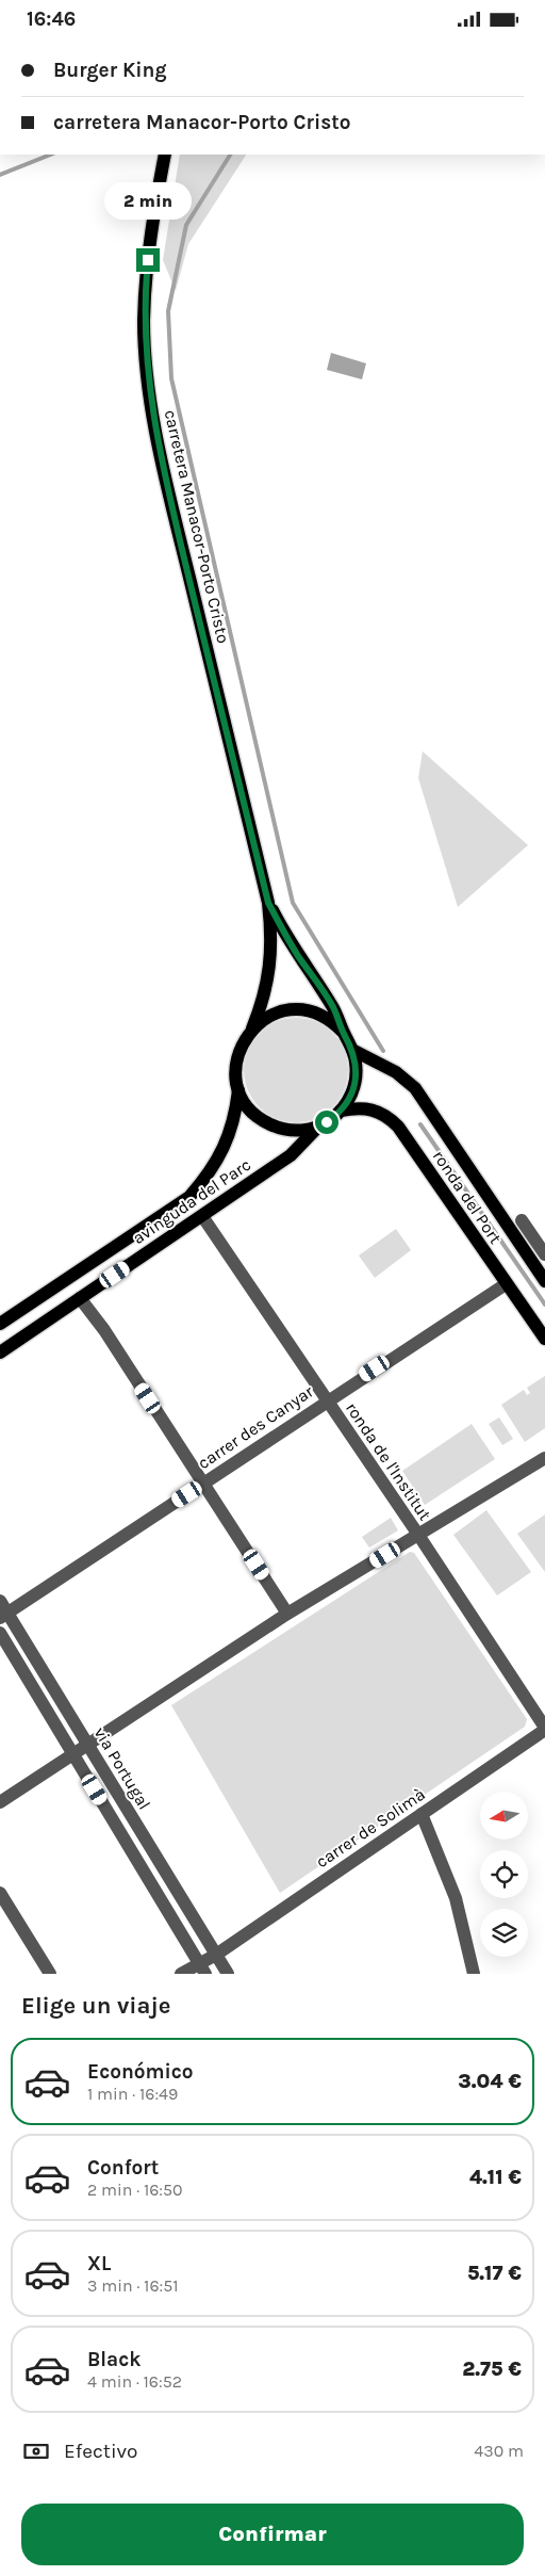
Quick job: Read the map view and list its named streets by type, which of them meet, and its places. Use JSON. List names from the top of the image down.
{
  "streets": {
    "main road": ["carretera Manacor-Porto Cristo", "ronda del Port", "avinguda del Parc"],
    "street": [
      "carrer des Canyar",
      "ronda de l'Institut",
      "via Portugal",
      "carrer de Solimà"
    ]
  },
  "crossings": [
    ["ronda del Port", "avinguda del Parc"],
    ["ronda del Port", "carrer des Canyar"],
    ["avinguda del Parc", "ronda de l'Institut"],
    ["carrer des Canyar", "ronda de l'Institut"],
    ["carrer des Canyar", "via Portugal"],
    ["ronda de l'Institut", "carrer de Solimà"],
    ["via Portugal", "carrer de Solimà"]
  ],
  "north": "left",
  "page": {
    "status": "16:46",
    "banner": ["Burger King", "carretera Manacor-Porto Cristo"],
    "bubble": "2 min",
    "heading": "Elige un viaje",
    "list": [
      {
        "name": "Económico",
        "note": "1 min · 16:49",
        "value": "3.04 €"
      },
      {
        "name": "Confort",
        "note": "2 min · 16:50",
        "value": "4.11 €"
      },
      {
        "name": "XL",
        "note": "3 min · 16:51",
        "value": "5.17 €"
      },
      {
        "name": "Black",
        "note": "4 min · 16:52",
        "value": "2.75 €"
      }
    ],
    "pay": ["Efectivo", "430 m"],
    "buttons": "Confirmar"
  }
}
